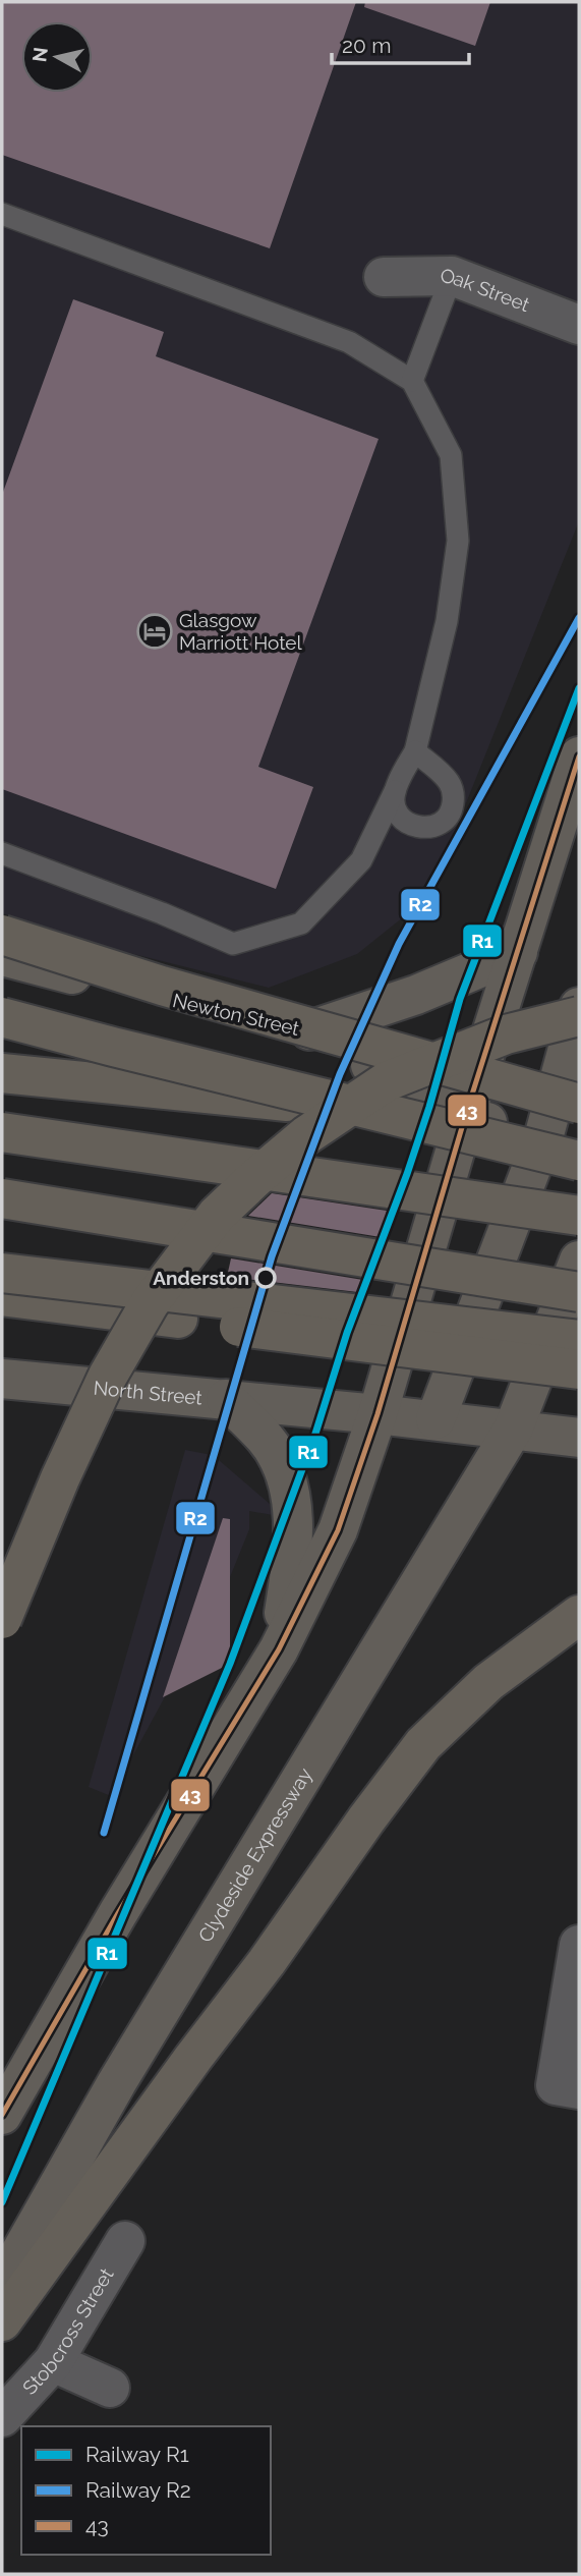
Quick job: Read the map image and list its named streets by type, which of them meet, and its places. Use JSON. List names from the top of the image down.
{
  "streets": {
    "main road": ["Newton Street", "North Street", "Clydeside Expressway"],
    "street": ["Oak Street", "Stobcross Street"]
  },
  "crossings": [
    ["North Street", "Clydeside Expressway"]
  ],
  "places": {
    "hotel": ["Glasgow Marriott Hotel"],
    "other": ["Anderston"]
  },
  "lines": ["rail line R2", "rail line R1", "transit line 43"],
  "legend": ["Railway R1", "Railway R2", "43"],
  "scale_bar": "20 m",
  "north": "left"
}
